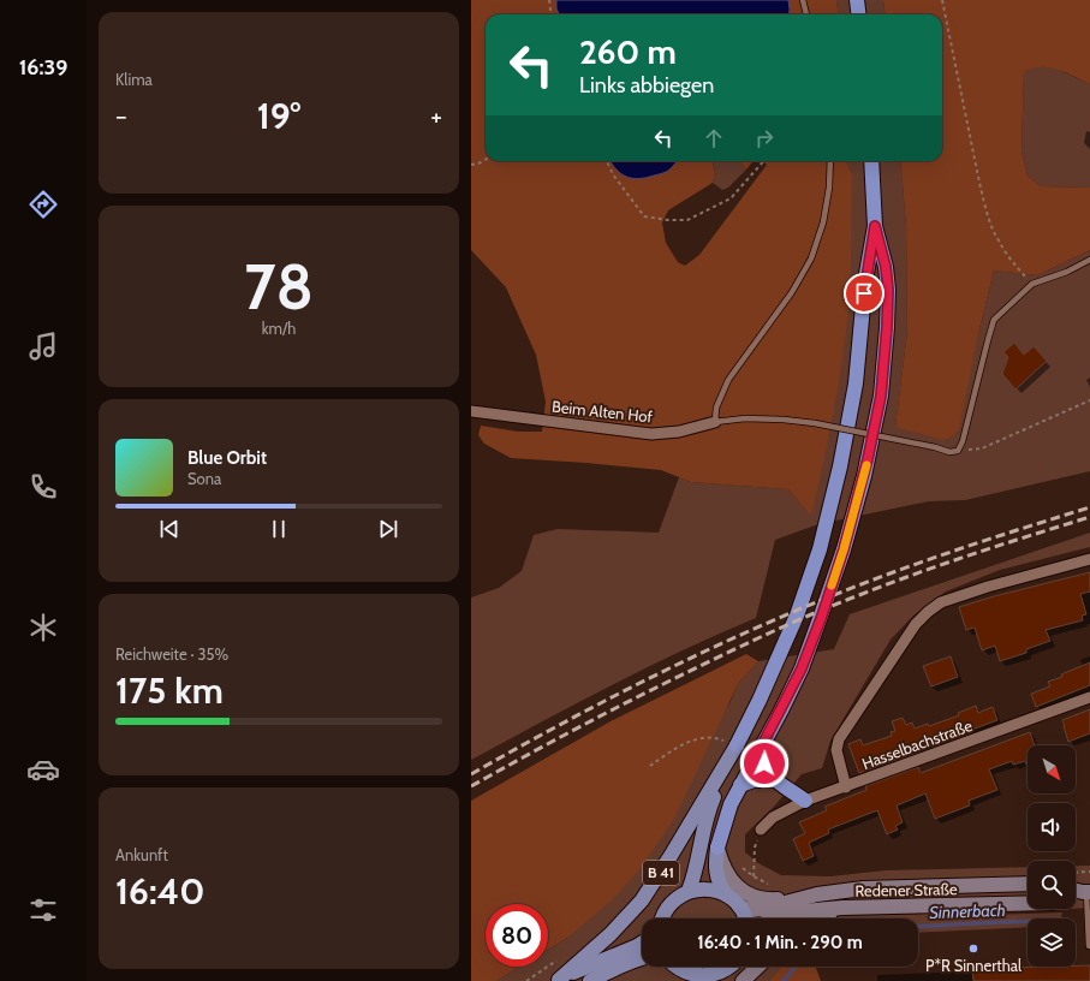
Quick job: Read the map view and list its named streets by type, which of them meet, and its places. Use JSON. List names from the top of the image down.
{
  "streets": {
    "highway": ["B 41"],
    "main road": ["Redener Straße"],
    "street": ["Beim Alten Hof", "Hasselbachstraße"]
  },
  "crossings": [
    ["B 41", "Redener Straße"]
  ],
  "water": ["Sinnerbach"],
  "places": ["P*R Sinnerthal"],
  "north": "bottom right",
  "page": {
    "tabs": "16:39",
    "tile": [
      "Klima",
      ["78", "km/h"],
      ["Reichweite · 35%", "175 km"],
      ["Ankunft", "16:40"]
    ],
    "turn": ["260 m", "Links abbiegen"],
    "heat": ["−", "19°", "+"],
    "song": ["Blue Orbit", "Sona"],
    "limit": "80",
    "trip": "16:40 · 1 Min. · 290 m"
  }
}
